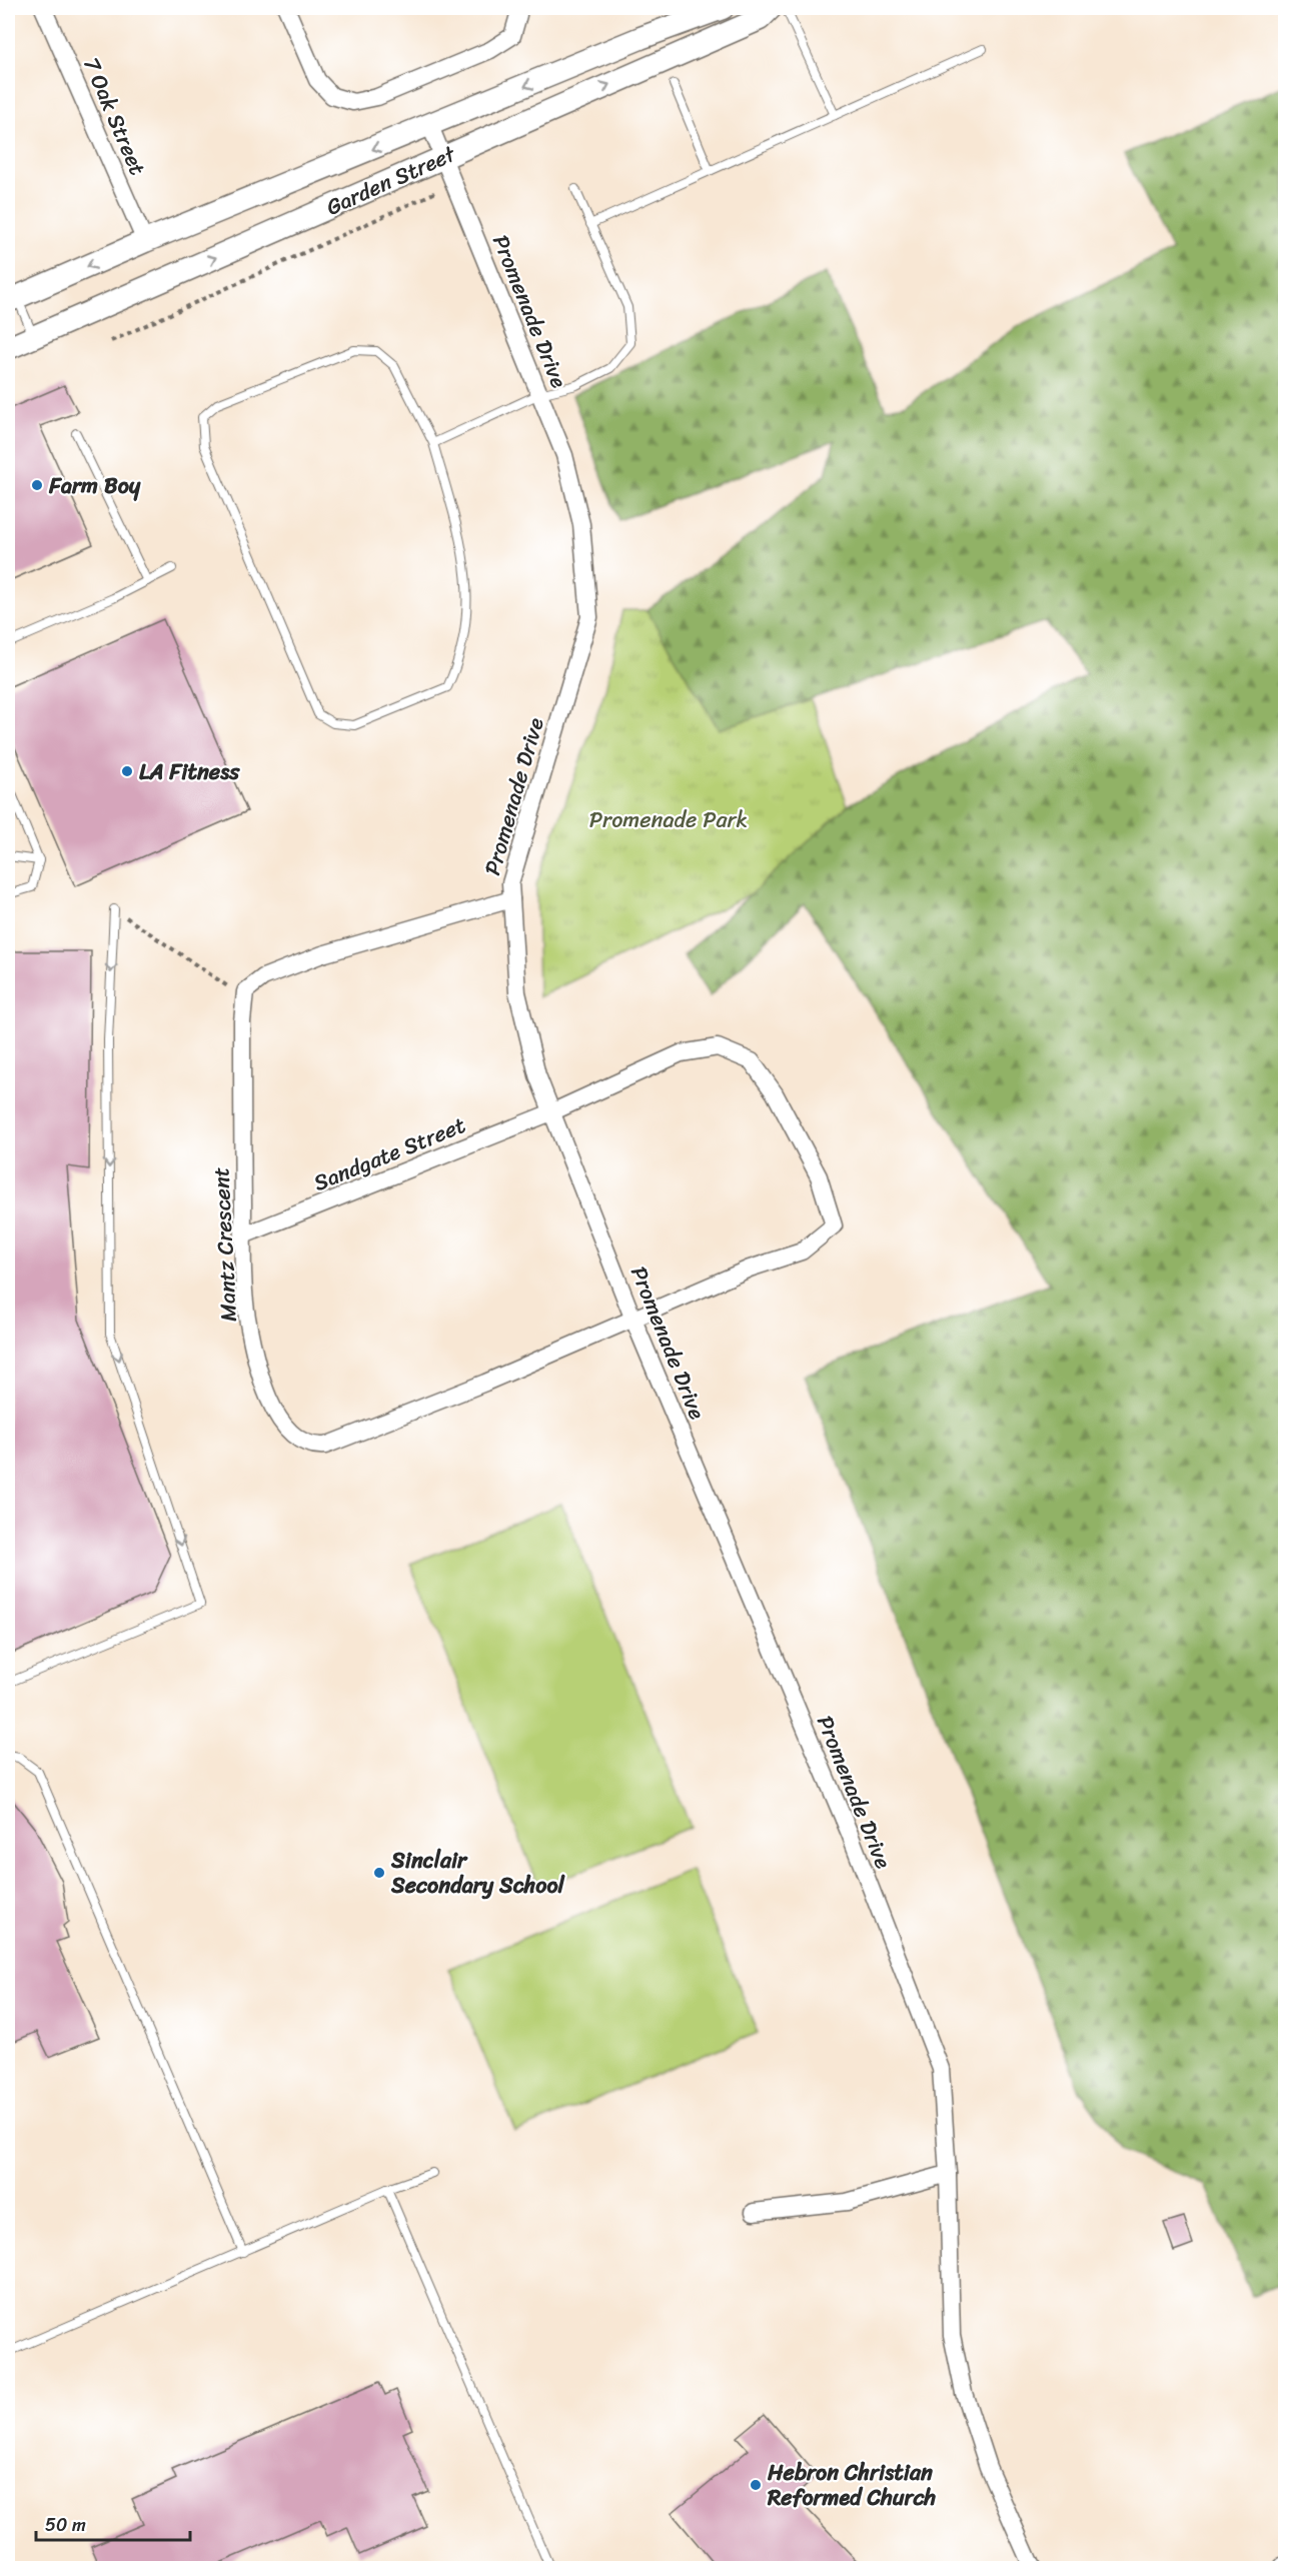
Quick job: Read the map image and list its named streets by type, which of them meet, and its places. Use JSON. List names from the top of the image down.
{
  "streets": {
    "street": [
      "7 Oak Street",
      "Garden Street",
      "Promenade Drive",
      "Sandgate Street",
      "Mantz Crescent"
    ]
  },
  "crossings": [
    ["7 Oak Street", "Garden Street"],
    ["Garden Street", "Promenade Drive"],
    ["Promenade Drive", "Sandgate Street"],
    ["Promenade Drive", "Mantz Crescent"],
    ["Sandgate Street", "Mantz Crescent"]
  ],
  "parks": ["Promenade Park"],
  "places": [
    "Farm Boy",
    "LA Fitness",
    "Sinclair Secondary School",
    "Hebron Christian Reformed Church"
  ],
  "scale_bar": "50 m"
}
